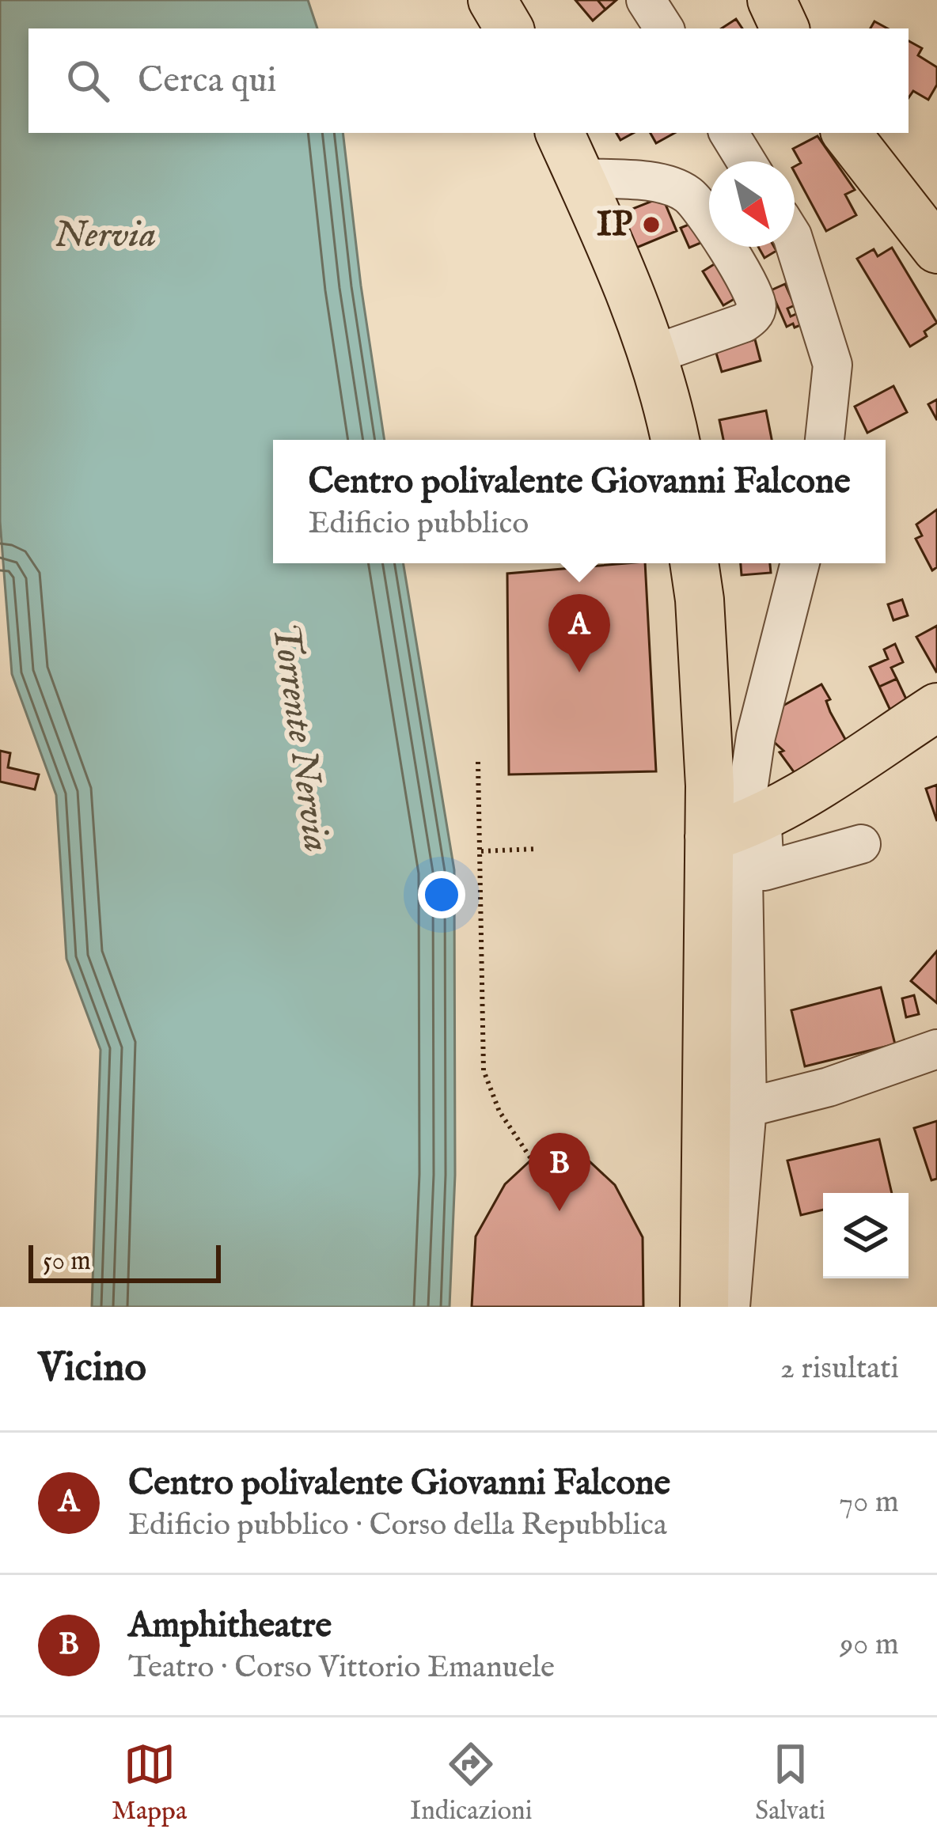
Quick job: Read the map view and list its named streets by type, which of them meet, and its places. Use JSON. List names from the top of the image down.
{
  "water": ["Nervia", "Torrente Nervia"],
  "places": ["IP"],
  "scale_bar": "50 m",
  "north": "bottom right",
  "page": {
    "search": "Cerca qui",
    "popup": ["Centro polivalente Giovanni Falcone", "Edificio pubblico"],
    "pins": ["A", "B"],
    "scale": "50 m",
    "heading": ["Vicino", "2 risultati"],
    "list": [
      {
        "mark": "A",
        "name": "Centro polivalente Giovanni Falcone",
        "note": "Edificio pubblico · Corso della Repubblica",
        "value": "70 m"
      },
      {
        "mark": "B",
        "name": "Amphitheatre",
        "note": "Teatro · Corso Vittorio Emanuele",
        "value": "90 m"
      }
    ],
    "nav": ["Mappa", "Indicazioni", "Salvati"]
  }
}
